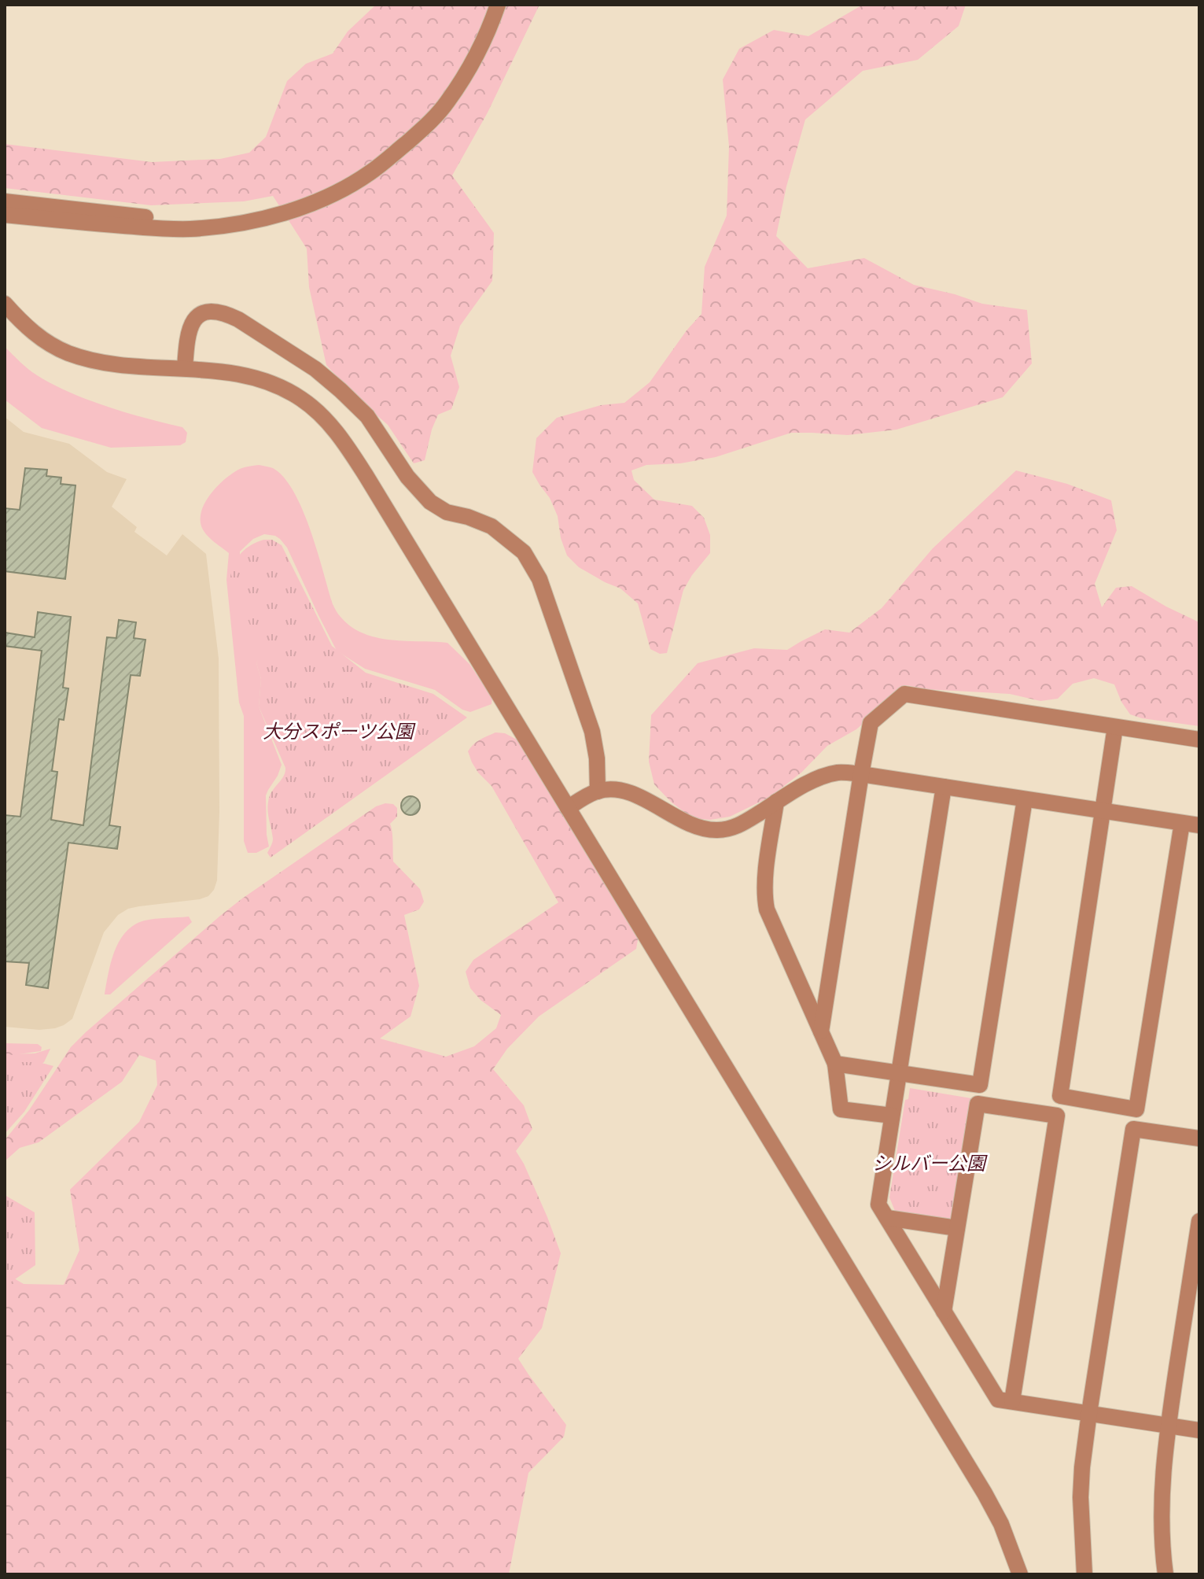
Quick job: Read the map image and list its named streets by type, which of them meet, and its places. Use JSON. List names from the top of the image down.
{
  "parks": ["大分スポーツ公園", "シルバー公園"]
}
